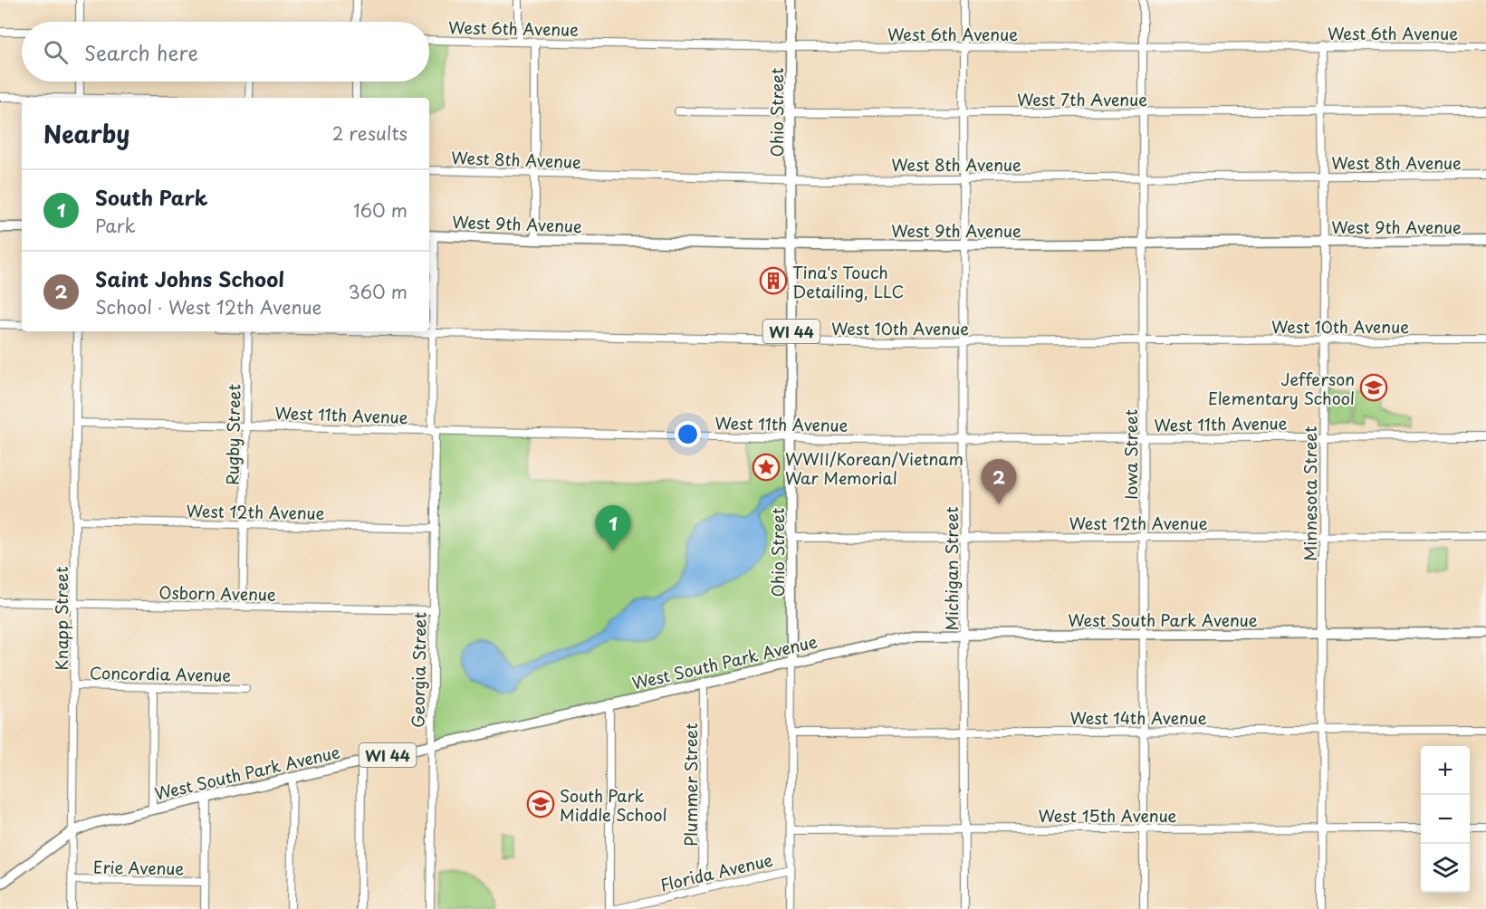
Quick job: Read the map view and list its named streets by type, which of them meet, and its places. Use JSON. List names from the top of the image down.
{
  "streets": {
    "main road": [
      "Ohio Street",
      "West 9th Avenue",
      "WI 44",
      "West South Park Avenue"
    ],
    "street": [
      "West 6th Avenue",
      "West 7th Avenue",
      "West 8th Avenue",
      "West 10th Avenue",
      "West 11th Avenue",
      "Rugby Street",
      "Iowa Street",
      "Minnesota Street",
      "West 12th Avenue",
      "Michigan Street",
      "Osborn Avenue",
      "Knapp Street",
      "Georgia Street",
      "Concordia Avenue",
      "West 14th Avenue",
      "Plummer Street",
      "West 15th Avenue",
      "Erie Avenue",
      "Florida Avenue"
    ]
  },
  "crossings": [
    ["West 6th Avenue", "Ohio Street"],
    ["West 6th Avenue", "Iowa Street"],
    ["West 6th Avenue", "Minnesota Street"],
    ["West 6th Avenue", "Michigan Street"],
    ["West 7th Avenue", "Ohio Street"],
    ["West 7th Avenue", "Iowa Street"],
    ["West 7th Avenue", "Minnesota Street"],
    ["West 7th Avenue", "Michigan Street"],
    ["Ohio Street", "West 8th Avenue"],
    ["Ohio Street", "West 9th Avenue"],
    ["Ohio Street", "West 10th Avenue"],
    ["Ohio Street", "West 11th Avenue"],
    ["Ohio Street", "West 12th Avenue"],
    ["Ohio Street", "West South Park Avenue"],
    ["Ohio Street", "West 14th Avenue"],
    ["Ohio Street", "West 15th Avenue"],
    ["Ohio Street", "Florida Avenue"],
    ["West 8th Avenue", "Iowa Street"],
    ["West 8th Avenue", "Minnesota Street"],
    ["West 8th Avenue", "Michigan Street"],
    ["West 9th Avenue", "Iowa Street"],
    ["West 9th Avenue", "Minnesota Street"],
    ["West 9th Avenue", "Michigan Street"],
    ["West 9th Avenue", "Georgia Street"],
    ["West 10th Avenue", "Iowa Street"],
    ["West 10th Avenue", "Minnesota Street"],
    ["West 10th Avenue", "Michigan Street"],
    ["West 10th Avenue", "Georgia Street"],
    ["West 11th Avenue", "Rugby Street"],
    ["West 11th Avenue", "Iowa Street"],
    ["West 11th Avenue", "Minnesota Street"],
    ["West 11th Avenue", "Michigan Street"],
    ["West 11th Avenue", "Knapp Street"],
    ["West 11th Avenue", "Georgia Street"],
    ["Rugby Street", "West 12th Avenue"],
    ["Rugby Street", "Osborn Avenue"],
    ["Iowa Street", "West 12th Avenue"],
    ["Iowa Street", "West South Park Avenue"],
    ["Iowa Street", "West 14th Avenue"],
    ["Iowa Street", "West 15th Avenue"],
    ["Minnesota Street", "West 12th Avenue"],
    ["Minnesota Street", "West South Park Avenue"],
    ["Minnesota Street", "West 14th Avenue"],
    ["Minnesota Street", "West 15th Avenue"],
    ["West 12th Avenue", "Michigan Street"],
    ["West 12th Avenue", "Knapp Street"],
    ["West 12th Avenue", "Georgia Street"],
    ["Michigan Street", "West South Park Avenue"],
    ["Michigan Street", "West 14th Avenue"],
    ["Michigan Street", "West 15th Avenue"],
    ["Osborn Avenue", "Knapp Street"],
    ["Osborn Avenue", "Georgia Street"],
    ["Knapp Street", "West South Park Avenue"],
    ["Knapp Street", "Concordia Avenue"],
    ["Knapp Street", "Erie Avenue"],
    ["West South Park Avenue", "Georgia Street"],
    ["West South Park Avenue", "Plummer Street"],
    ["Plummer Street", "Florida Avenue"]
  ],
  "places": {
    "building": ["Tina's Touch Detailing, LLC"],
    "school or university": ["Jefferson Elementary School", "South Park Middle School"],
    "place": ["WWII/Korean/Vietnam War Memorial"]
  },
  "page": {
    "search": "Search here",
    "heading": ["Nearby", "2 results"],
    "list": [
      {
        "mark": "1",
        "name": "South Park",
        "note": "Park",
        "value": "160 m"
      },
      {
        "mark": "2",
        "name": "Saint Johns School",
        "note": "School · West 12th Avenue",
        "value": "360 m"
      }
    ],
    "pins": ["2", "1"],
    "map_buttons": ["+", "−"]
  }
}
